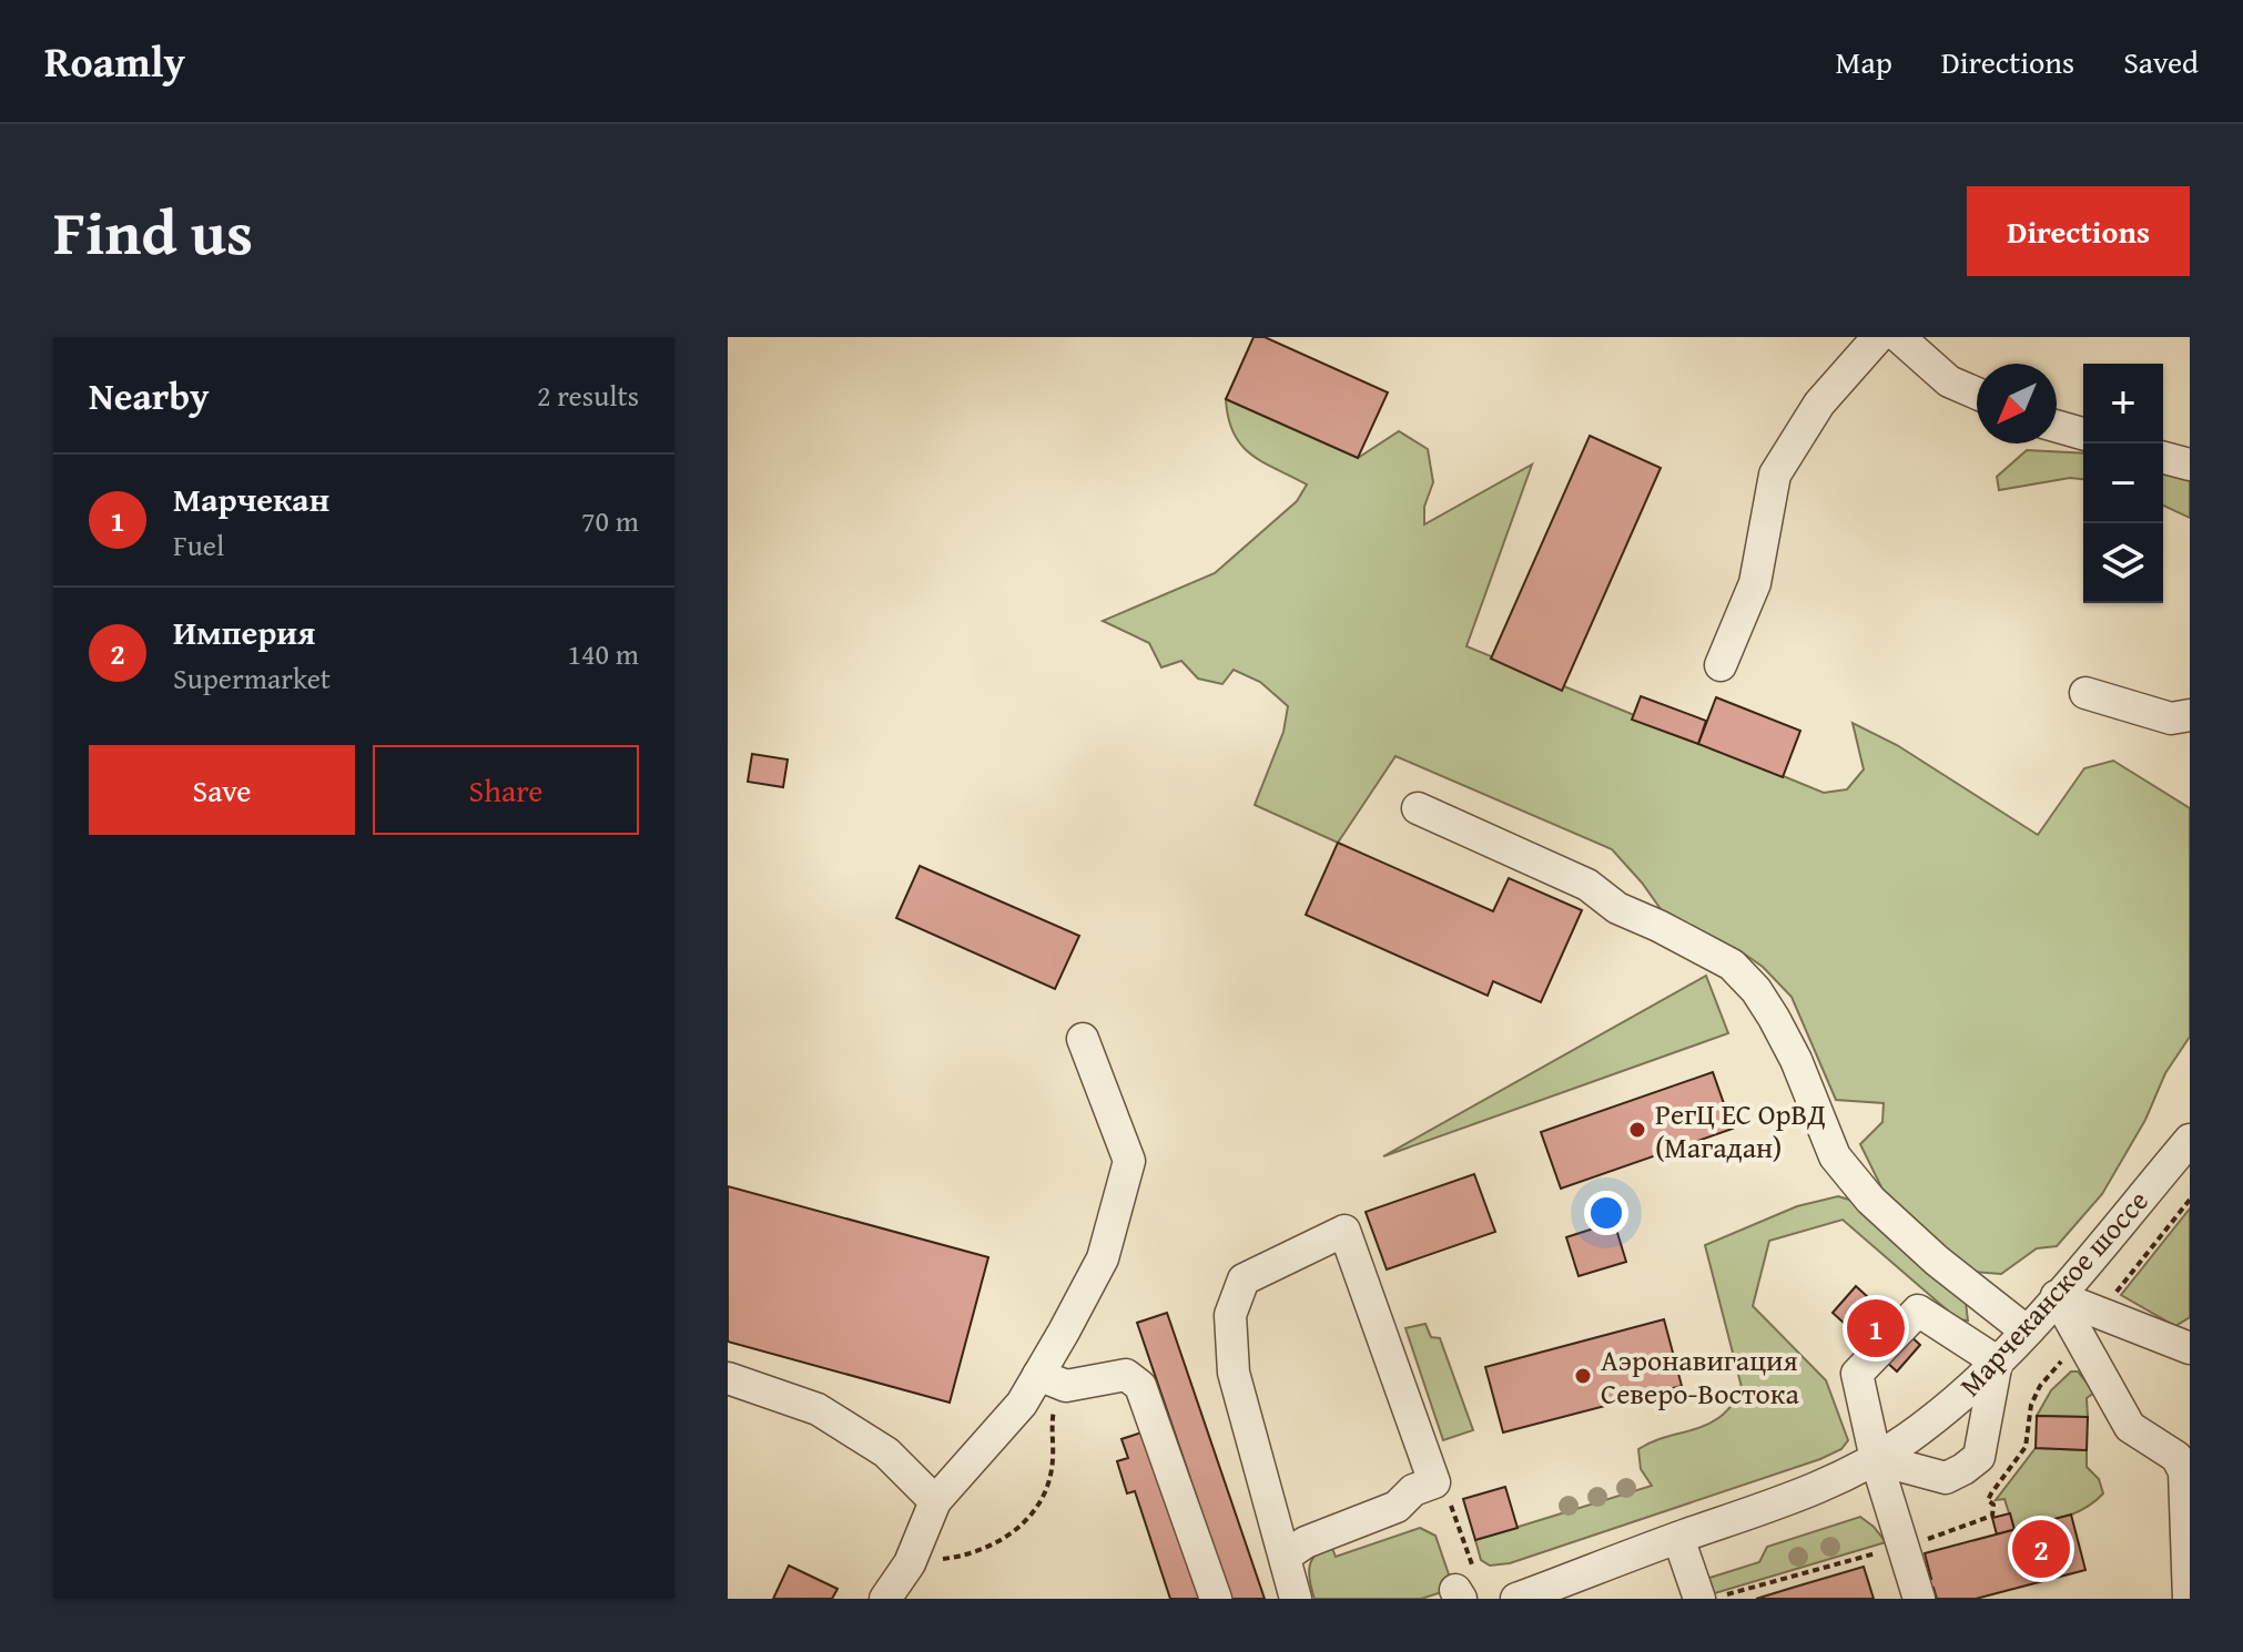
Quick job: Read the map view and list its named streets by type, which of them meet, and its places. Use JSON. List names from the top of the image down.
{
  "streets": {
    "street": ["Марчеканское шоссе"]
  },
  "places": ["РегЦ ЕС ОрВД (Магадан)", "Аэронавигация Северо-Востока"],
  "north": "bottom left",
  "page": {
    "header": "Roamly",
    "nav": ["Map", "Directions", "Saved"],
    "title": "Find us",
    "buttons": [
      "Directions",
      ["Save", "Share"]
    ],
    "heading": ["Nearby", "2 results"],
    "map_buttons": ["+", "−"],
    "list": [
      {
        "mark": "1",
        "name": "Марчекан",
        "note": "Fuel",
        "value": "70 m"
      },
      {
        "mark": "2",
        "name": "Империя",
        "note": "Supermarket",
        "value": "140 m"
      }
    ],
    "pins": ["1", "2"]
  }
}
